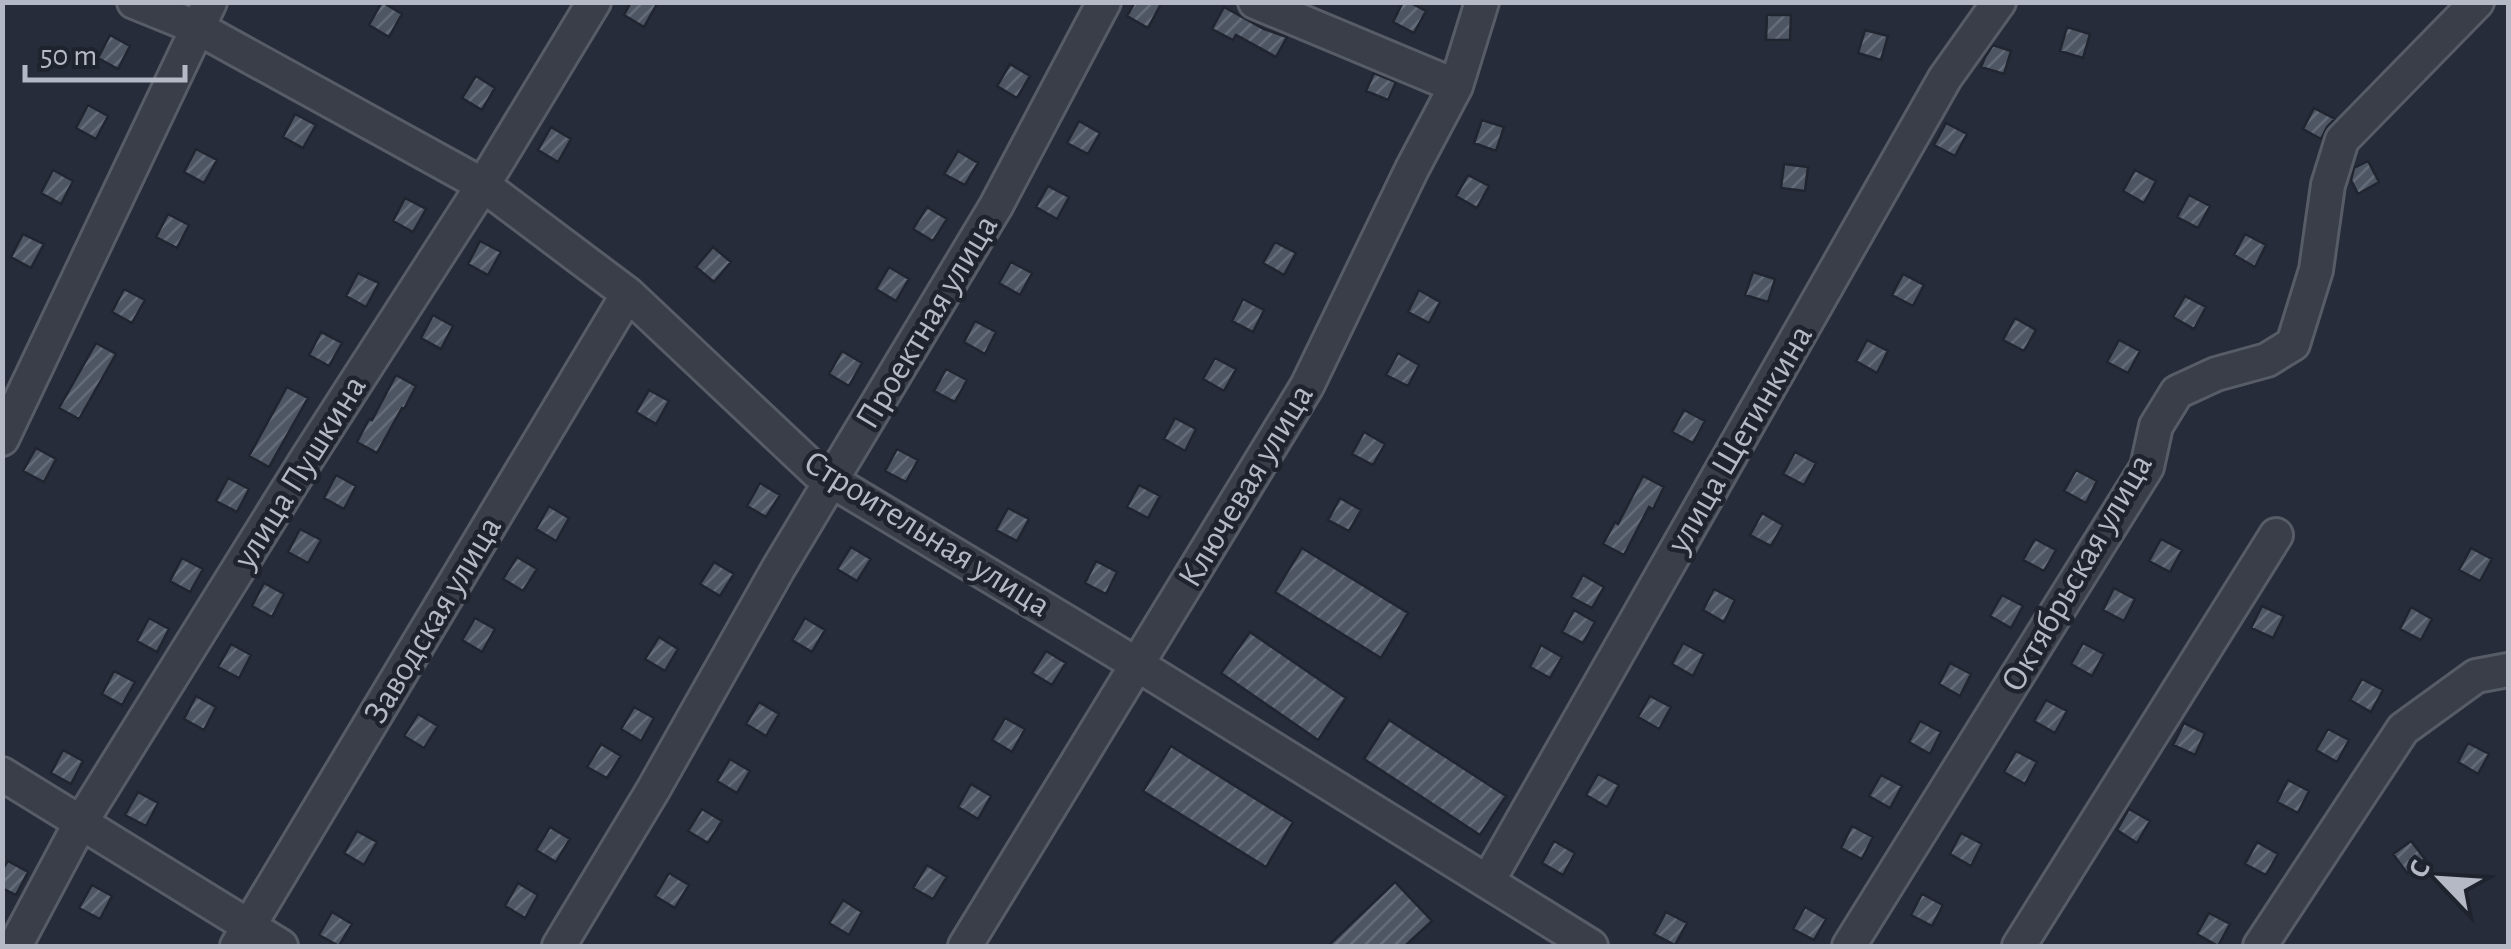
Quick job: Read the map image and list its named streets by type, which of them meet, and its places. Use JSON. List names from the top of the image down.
{
  "streets": {
    "street": [
      "Проектная улица",
      "улица Щетинкина",
      "улица Пушкина",
      "Ключевая улица",
      "Строительная улица",
      "Октябрьская улица",
      "Заводская улица"
    ]
  },
  "crossings": [
    ["Проектная улица", "Строительная улица"],
    ["улица Щетинкина", "Строительная улица"],
    ["улица Пушкина", "Строительная улица"],
    ["Ключевая улица", "Строительная улица"],
    ["Строительная улица", "Заводская улица"]
  ],
  "scale_bar": "50 m",
  "north": "top left"
}
